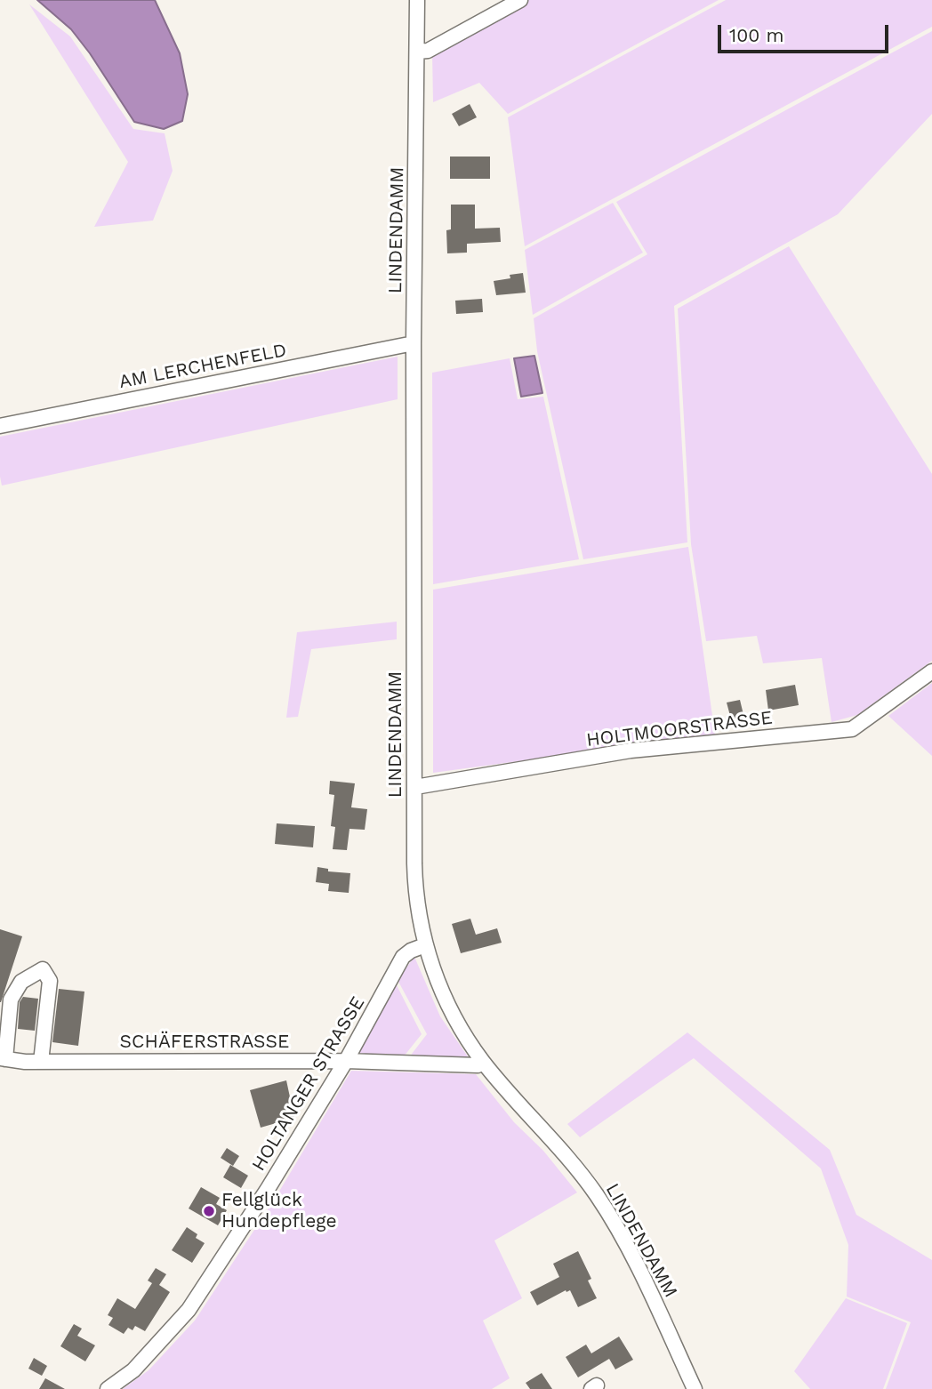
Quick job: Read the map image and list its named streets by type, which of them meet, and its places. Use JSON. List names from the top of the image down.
{
  "streets": {
    "street": [
      "LINDENDAMM",
      "AM LERCHENFELD",
      "HOLTMOORSTRASSE",
      "SCHÄFERSTRASSE",
      "HOLTANGER STRASSE"
    ]
  },
  "crossings": [
    ["LINDENDAMM", "AM LERCHENFELD"],
    ["LINDENDAMM", "HOLTMOORSTRASSE"],
    ["LINDENDAMM", "SCHÄFERSTRASSE"],
    ["LINDENDAMM", "HOLTANGER STRASSE"],
    ["SCHÄFERSTRASSE", "HOLTANGER STRASSE"]
  ],
  "places": ["Fellglück Hundepflege"],
  "scale_bar": "100 m"
}
